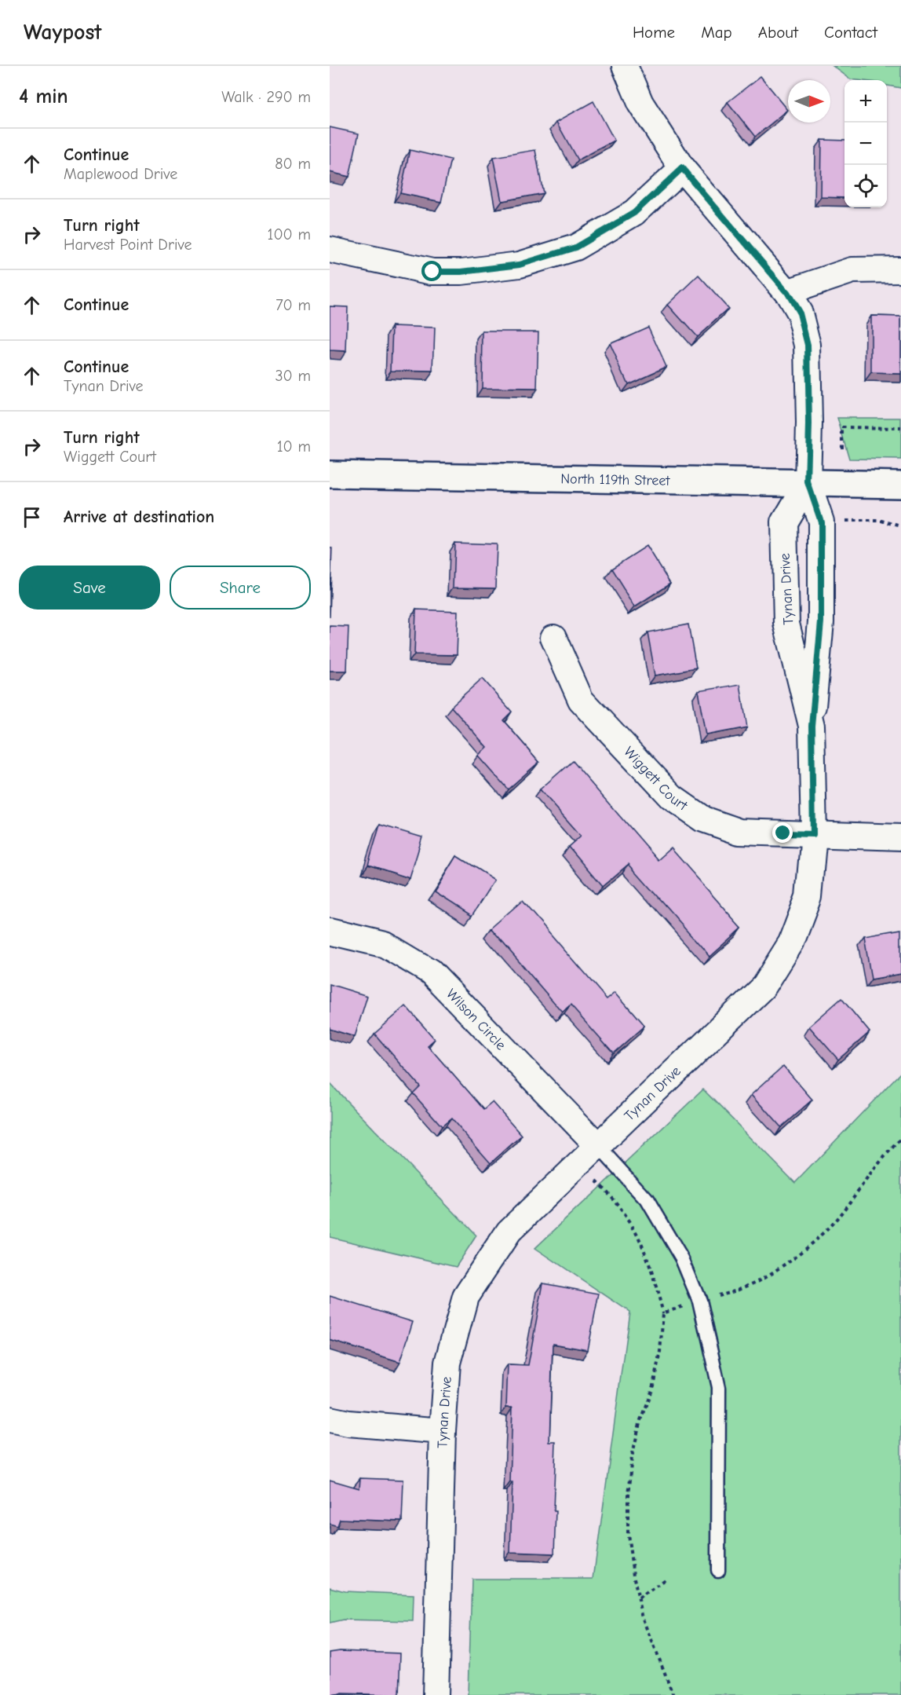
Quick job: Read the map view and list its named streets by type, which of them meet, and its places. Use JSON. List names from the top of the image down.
{
  "streets": {
    "street": [
      "North 119th Street",
      "Tynan Drive",
      "Wiggett Court",
      "Wilson Circle"
    ]
  },
  "crossings": [
    ["North 119th Street", "Tynan Drive"],
    ["Tynan Drive", "Wiggett Court"],
    ["Tynan Drive", "Wilson Circle"]
  ],
  "north": "right",
  "page": {
    "header": "Waypost",
    "nav": [
      "Home",
      "Map",
      "About",
      "Contact"
    ],
    "heading": ["4 min", "Walk · 290 m"],
    "map_buttons": ["+", "−"],
    "list": [
      ["Continue", "Maplewood Drive", "80 m"],
      ["Turn right", "Harvest Point Drive", "100 m"],
      ["Continue", "70 m"],
      ["Continue", "Tynan Drive", "30 m"],
      ["Turn right", "Wiggett Court", "10 m"],
      "Arrive at destination"
    ],
    "buttons": ["Save", "Share"]
  }
}
